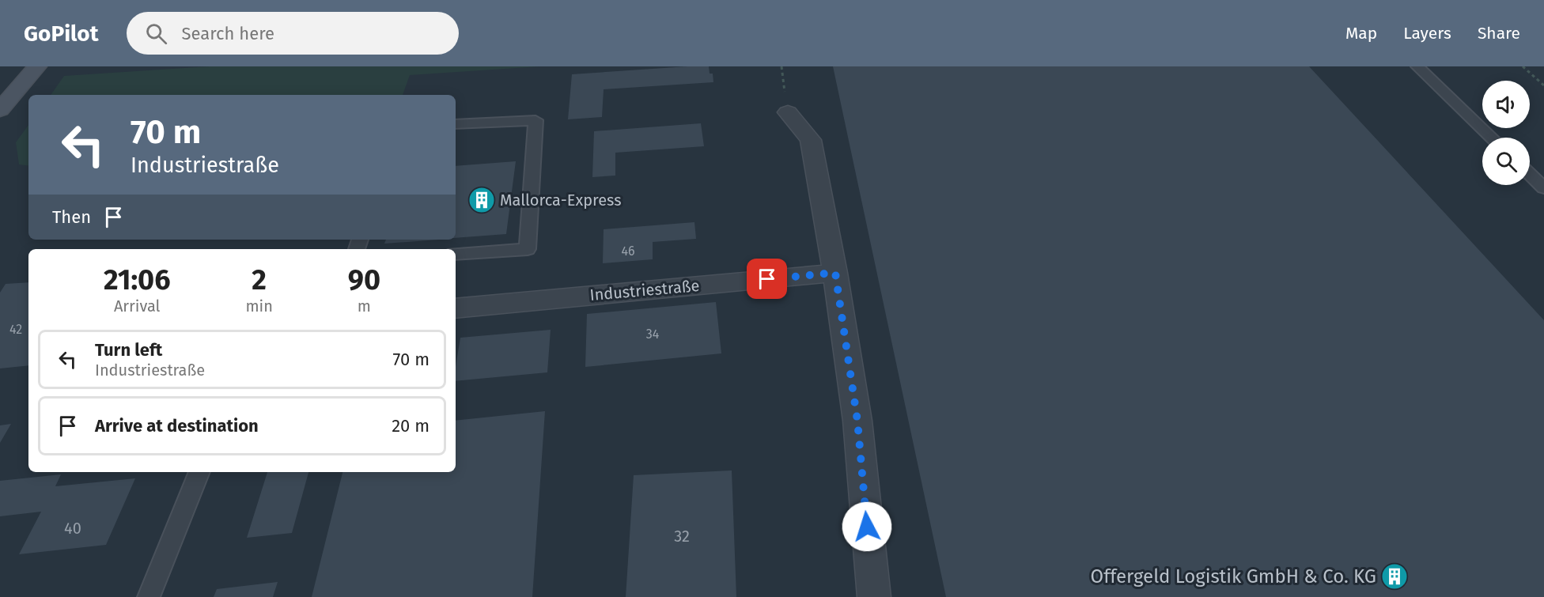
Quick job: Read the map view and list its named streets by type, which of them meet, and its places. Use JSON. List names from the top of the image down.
{
  "streets": {
    "street": ["Industriestraße"]
  },
  "places": {
    "building": ["Mallorca-Express", "Offergeld Logistik GmbH & Co. KG"]
  },
  "house_numbers": [
    "46",
    "42",
    "34",
    "40",
    "32"
  ],
  "page": {
    "header": "GoPilot",
    "search": "Search here",
    "nav": ["Map", "Layers", "Share"],
    "turn": ["70 m", "Industriestraße"],
    "then": "Then",
    "eta": [
      "21:06",
      "Arrival",
      "2",
      "min",
      "90",
      "m"
    ],
    "list": [
      {
        "name": "Turn left",
        "note": "Industriestraße",
        "value": "70 m"
      },
      {
        "name": "Arrive at destination",
        "value": "20 m"
      }
    ]
  }
}
